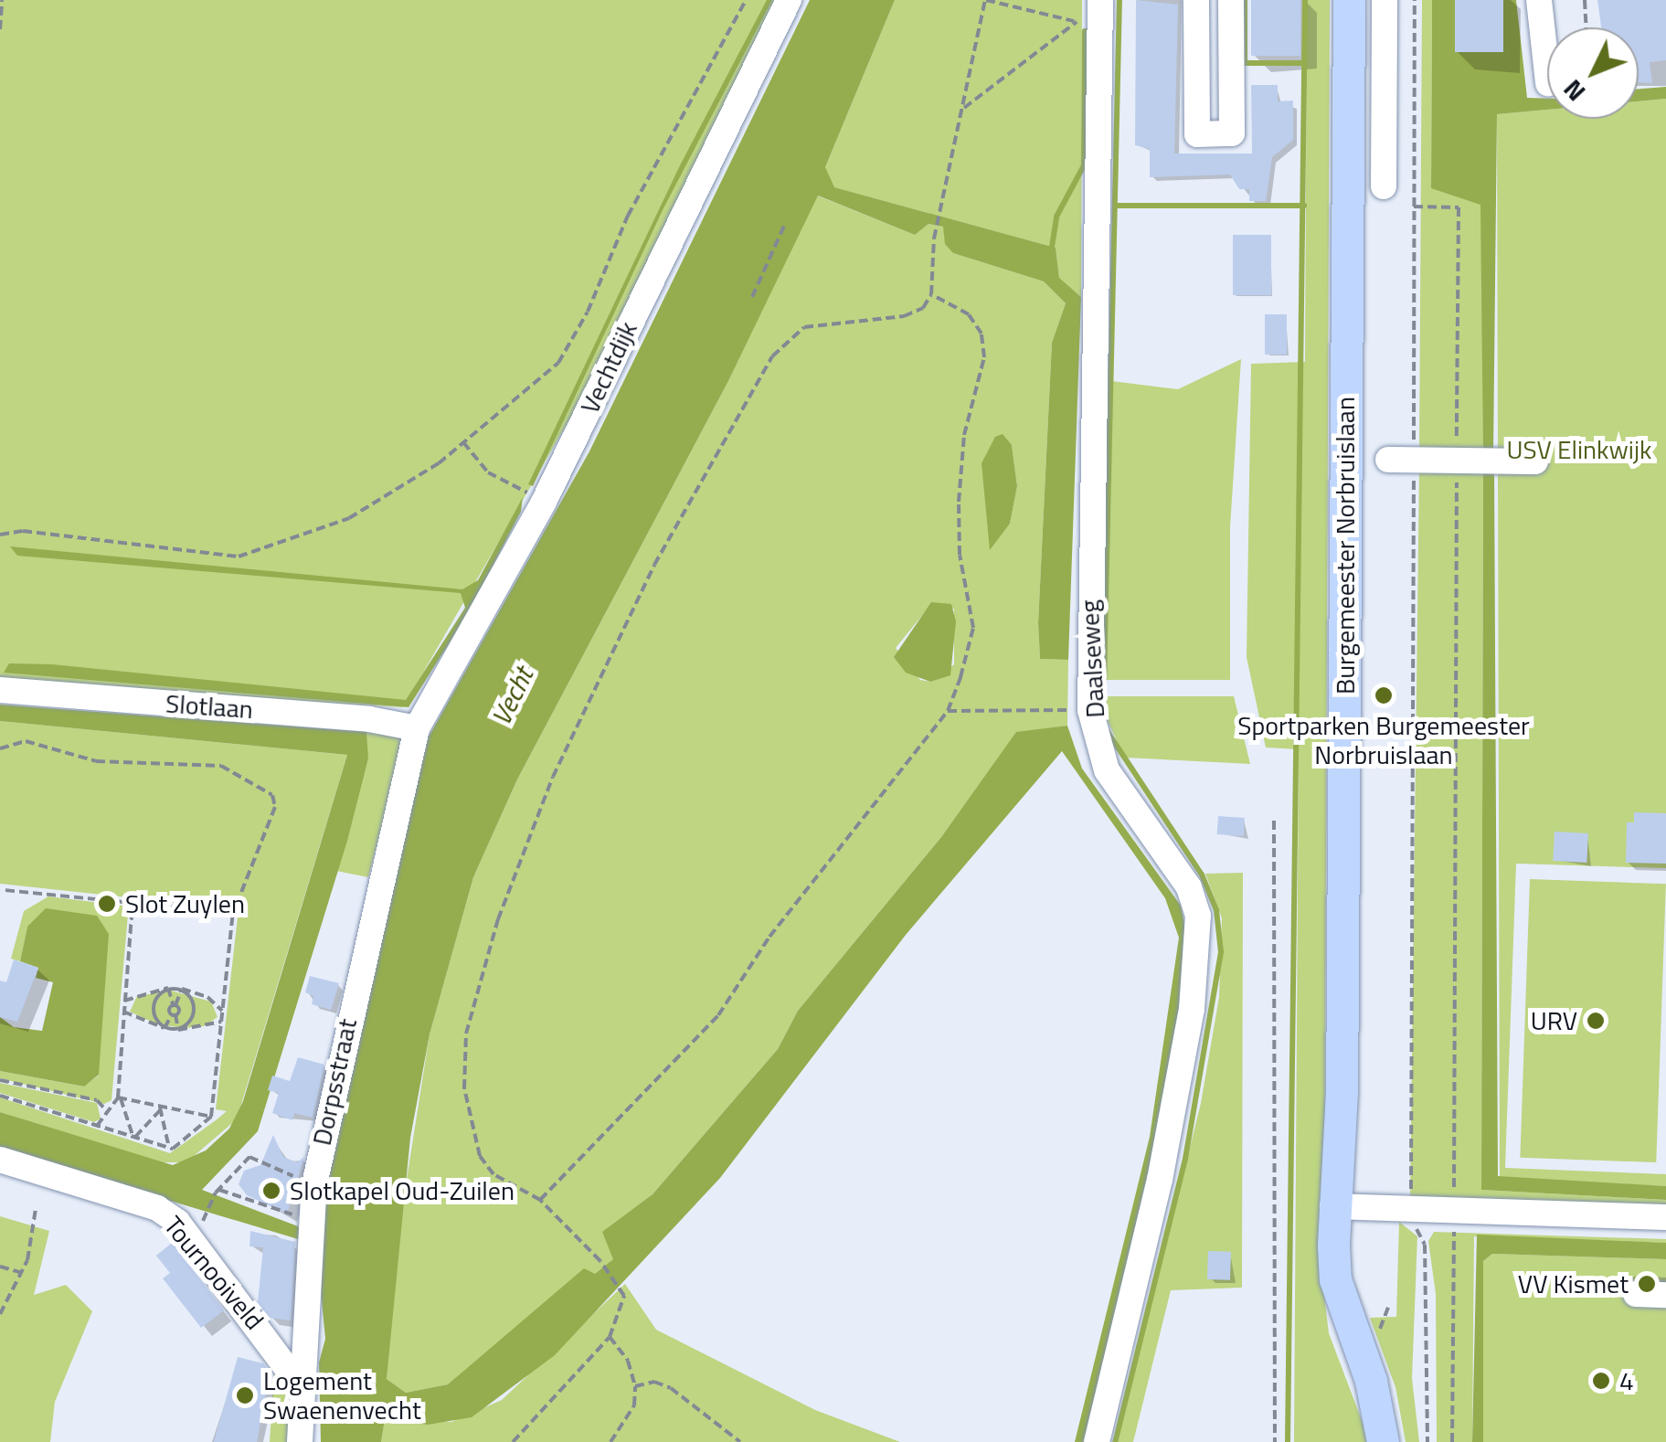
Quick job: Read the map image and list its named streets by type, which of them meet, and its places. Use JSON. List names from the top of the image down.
{
  "streets": {
    "main road": ["Burgemeester Norbruislaan"],
    "street": [
      "Vechtdijk",
      "Daalseweg",
      "Slotlaan",
      "Dorpsstraat",
      "Tournooiveld"
    ]
  },
  "crossings": [
    ["Vechtdijk", "Slotlaan"],
    ["Vechtdijk", "Dorpsstraat"],
    ["Slotlaan", "Dorpsstraat"],
    ["Dorpsstraat", "Tournooiveld"]
  ],
  "water": ["Vecht"],
  "parks": ["USV Elinkwijk"],
  "places": [
    "Sportparken Burgemeester Norbruislaan",
    "Slot Zuylen",
    "URV",
    "Slotkapel Oud-Zuilen",
    "VV Kismet",
    "4",
    "Logement Swaenenvecht"
  ],
  "north": "bottom left"
}
